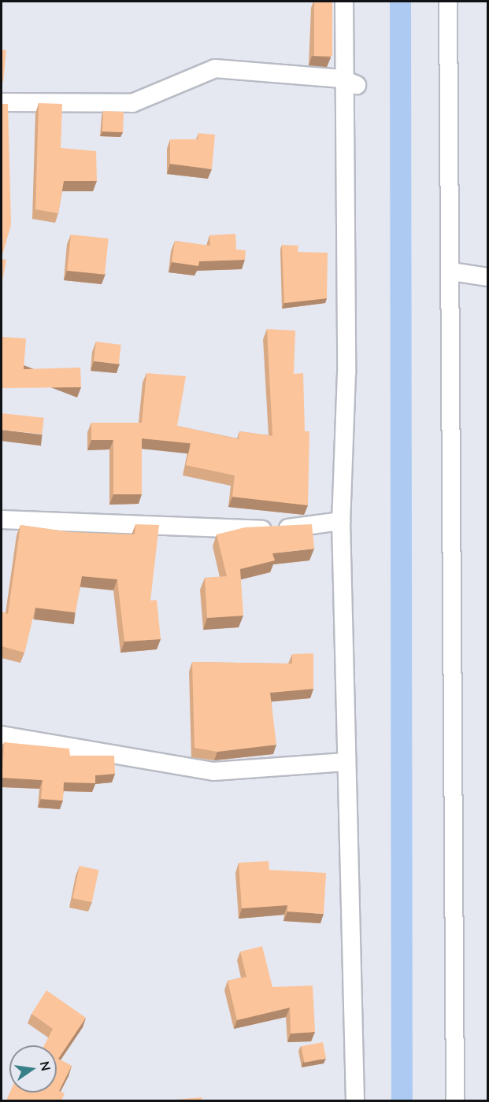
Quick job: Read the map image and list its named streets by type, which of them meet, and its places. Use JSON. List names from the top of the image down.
{
  "north": "right"
}
